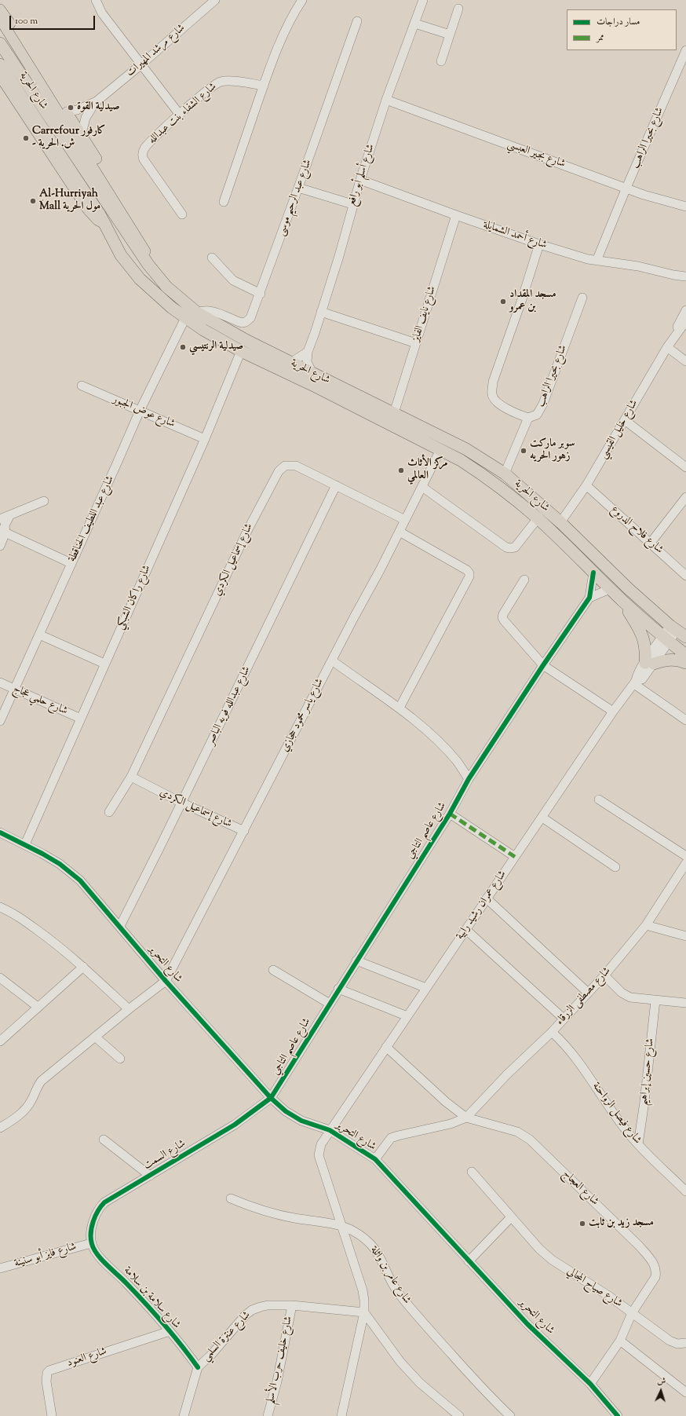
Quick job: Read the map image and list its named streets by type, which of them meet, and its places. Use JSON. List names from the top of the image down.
{
  "streets": {
    "highway": ["شارع الحرية"],
    "street": [
      "شارع مرشد المهيرات",
      "شارع الشفاء بنت عبدالله",
      "شارع بحيرا الراهب",
      "شارع بجير العبسي",
      "شارع أسلم أبو رافع",
      "شارع عبد الرحيم موسى",
      "شارع أحمد الشمايلة",
      "شارع نايف الفايز",
      "شارع عوض الجبور",
      "شارع خليل القيسي",
      "شارع عبد اللطيف الحناقطة",
      "شارع فلاح الدروع",
      "شارع إسماعيل الكردي",
      "شارع راكان الشبكي",
      "شارع حلمي عجاج",
      "شارع عبدالله فويه الباصر",
      "شارع ياسر محمود حجازي",
      "شارع عاصم التاجي",
      "شارع عمران رشيد رابية",
      "شارع التحرير",
      "شارع مصطفى الزرقاء",
      "شارع حسين إبراهيم",
      "شارع فيصل الرواحنة",
      "شارع السمت",
      "شارع العجاج",
      "شارع فايز أبو سنينة",
      "شارع عامر بن واثلة",
      "شارع صياح المجالي",
      "شارع سلامة بن سلامة",
      "شارع عنترة السلمي",
      "شارع العنود",
      "شارع خليف حرب الأسلم"
    ]
  },
  "crossings": [
    ["شارع الحرية", "شارع أسلم أبو رافع"],
    ["شارع الحرية", "شارع عبد الرحيم موسى"],
    ["شارع الحرية", "شارع نايف الفايز"],
    ["شارع الحرية", "شارع خليل القيسي"],
    ["شارع الحرية", "شارع عبد اللطيف الحناقطة"],
    ["شارع الحرية", "شارع راكان الشبكي"],
    ["شارع الحرية", "شارع ياسر محمود حجازي"],
    ["شارع الحرية", "شارع عاصم التاجي"],
    ["شارع الحرية", "شارع عمران رشيد رابية"],
    ["شارع بحيرا الراهب", "شارع بجير العبسي"],
    ["شارع بحيرا الراهب", "شارع أحمد الشمايلة"],
    ["شارع بجير العبسي", "شارع أسلم أبو رافع"],
    ["شارع أسلم أبو رافع", "شارع أحمد الشمايلة"],
    ["شارع أحمد الشمايلة", "شارع نايف الفايز"],
    ["شارع عوض الجبور", "شارع عبد اللطيف الحناقطة"],
    ["شارع عوض الجبور", "شارع راكان الشبكي"],
    ["شارع خليل القيسي", "شارع فلاح الدروع"],
    ["شارع عبد اللطيف الحناقطة", "شارع حلمي عجاج"],
    ["شارع إسماعيل الكردي", "شارع عبدالله فويه الباصر"],
    ["شارع إسماعيل الكردي", "شارع ياسر محمود حجازي"],
    ["شارع راكان الشبكي", "شارع حلمي عجاج"],
    ["شارع راكان الشبكي", "شارع التحرير"],
    ["شارع عبدالله فويه الباصر", "شارع التحرير"],
    ["شارع ياسر محمود حجازي", "شارع التحرير"],
    ["شارع عاصم التاجي", "شارع التحرير"],
    ["شارع عاصم التاجي", "شارع السمت"],
    ["شارع عمران رشيد رابية", "شارع التحرير"],
    ["شارع عمران رشيد رابية", "شارع العجاج"],
    ["شارع التحرير", "شارع السمت"],
    ["شارع التحرير", "شارع العجاج"],
    ["شارع مصطفى الزرقاء", "شارع فيصل الرواحنة"],
    ["شارع مصطفى الزرقاء", "شارع العجاج"],
    ["شارع حسين إبراهيم", "شارع فيصل الرواحنة"],
    ["شارع السمت", "شارع فايز أبو سنينة"],
    ["شارع السمت", "شارع سلامة بن سلامة"],
    ["شارع العجاج", "شارع صياح المجالي"],
    ["شارع فايز أبو سنينة", "شارع سلامة بن سلامة"],
    ["شارع سلامة بن سلامة", "شارع عنترة السلمي"],
    ["شارع سلامة بن سلامة", "شارع العنود"],
    ["شارع عنترة السلمي", "شارع خليف حرب الأسلم"]
  ],
  "places": [
    "صيدلية القوة",
    "Carrefour كارفور - ش. الحرية",
    "ِAl-Hurriyah Mall مول الحرية",
    "مسجد المقداد بن عمرو",
    "صيدلية الرنتيسي",
    "سوبر ماركت زهور الحريه",
    "مركز الأثاث العالمي",
    "مسجد زيد بن ثابت"
  ],
  "legend": ["مسار دراجات", "ممر"],
  "scale_bar": "100 m",
  "north": "top"
}
